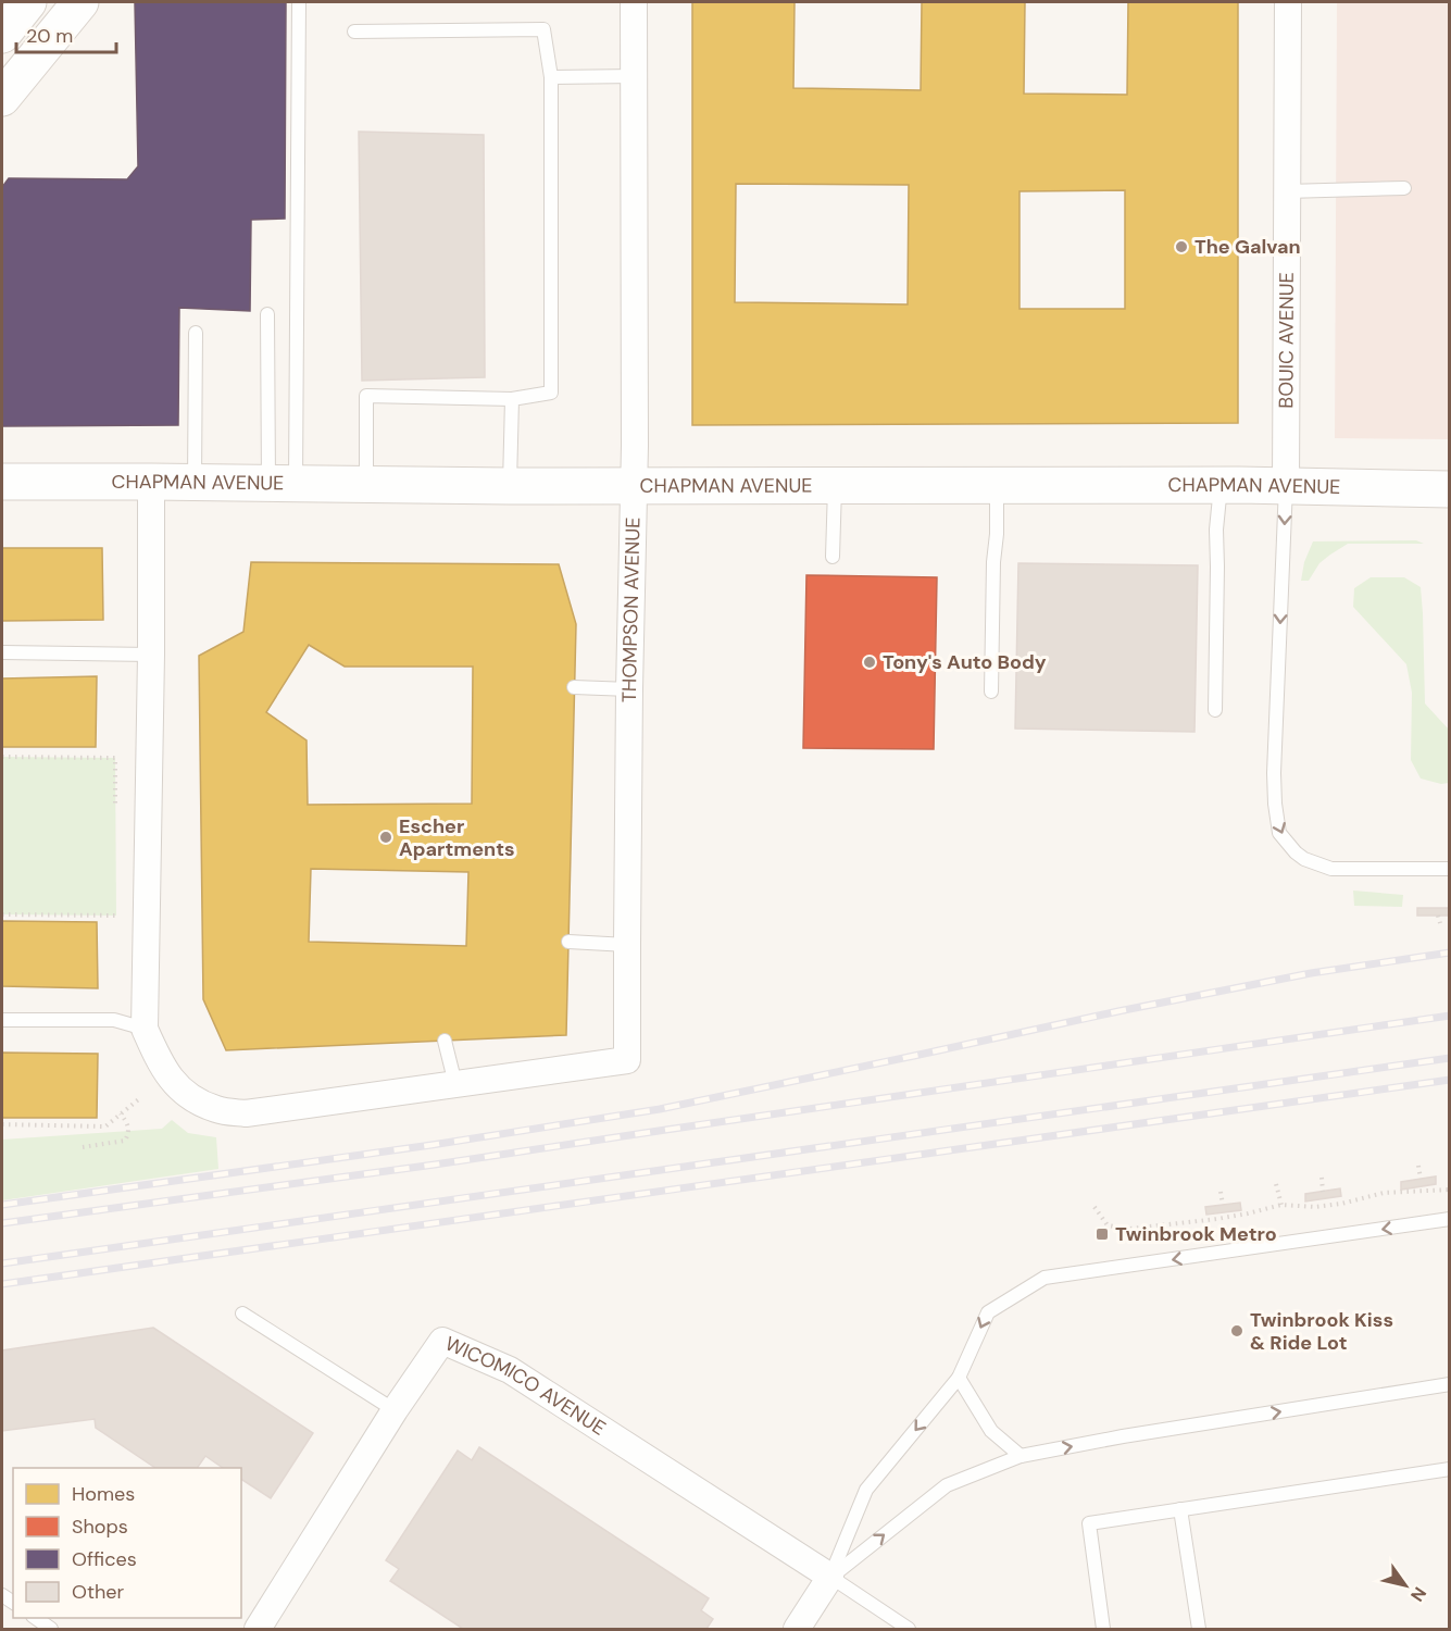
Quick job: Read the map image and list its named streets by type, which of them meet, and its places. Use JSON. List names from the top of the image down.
{
  "streets": {
    "street": [
      "BOUIC AVENUE",
      "CHAPMAN AVENUE",
      "THOMPSON AVENUE",
      "WICOMICO AVENUE"
    ]
  },
  "crossings": [
    ["BOUIC AVENUE", "CHAPMAN AVENUE"],
    ["CHAPMAN AVENUE", "THOMPSON AVENUE"]
  ],
  "places": {
    "other": [
      "The Galvan",
      "Tony's Auto Body",
      "Escher Apartments",
      "Twinbrook Kiss & Ride Lot"
    ],
    "transit": ["Twinbrook Metro"]
  },
  "legend": [
    "Homes",
    "Shops",
    "Offices",
    "Other"
  ],
  "scale_bar": "20 m",
  "north": "bottom right"
}
